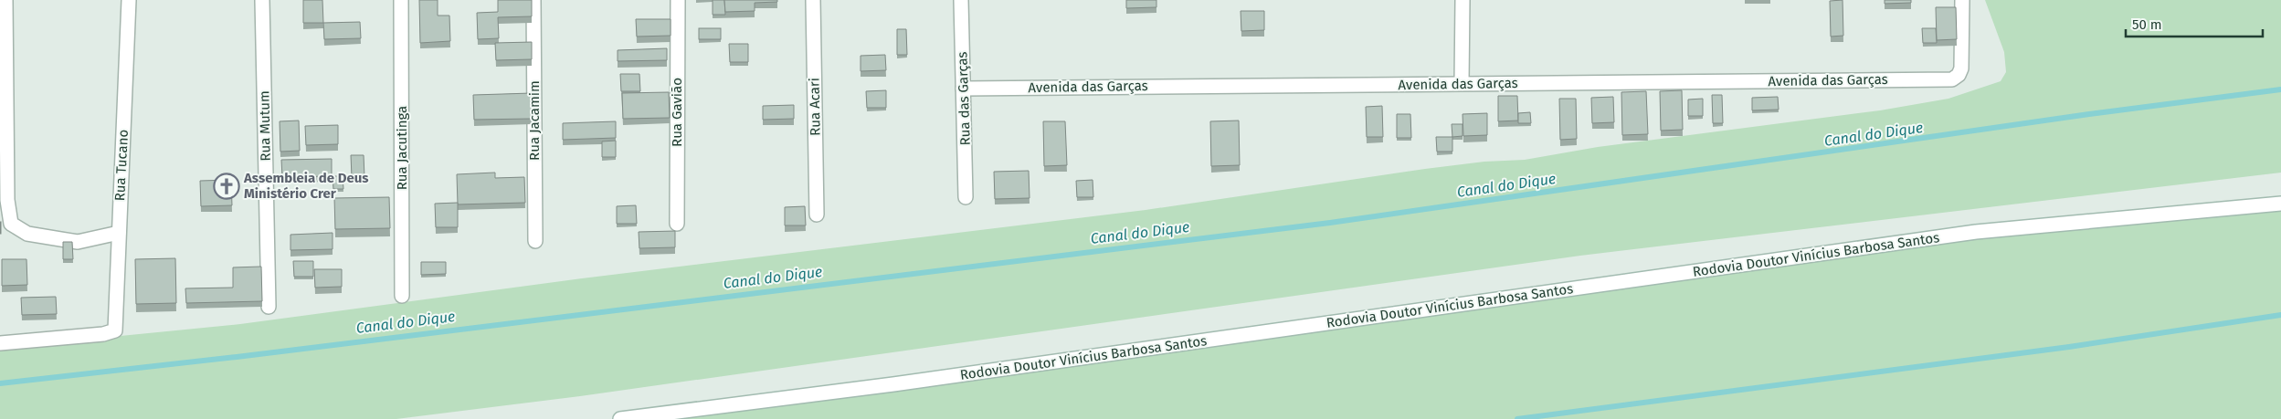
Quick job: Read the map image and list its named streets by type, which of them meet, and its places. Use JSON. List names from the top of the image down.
{
  "streets": {
    "street": [
      "Avenida das Garças",
      "Rua das Garças",
      "Rua Acari",
      "Rua Gavião",
      "Rua Jacamim",
      "Rua Mutum",
      "Rua Jacutinga",
      "Rua Tucano",
      "Rodovia Doutor Vinícius Barbosa Santos"
    ]
  },
  "crossings": [
    ["Avenida das Garças", "Rua das Garças"]
  ],
  "water": ["Canal do Dique"],
  "places": {
    "church": ["Assembleia de Deus Ministério Crer"]
  },
  "scale_bar": "50 m"
}
